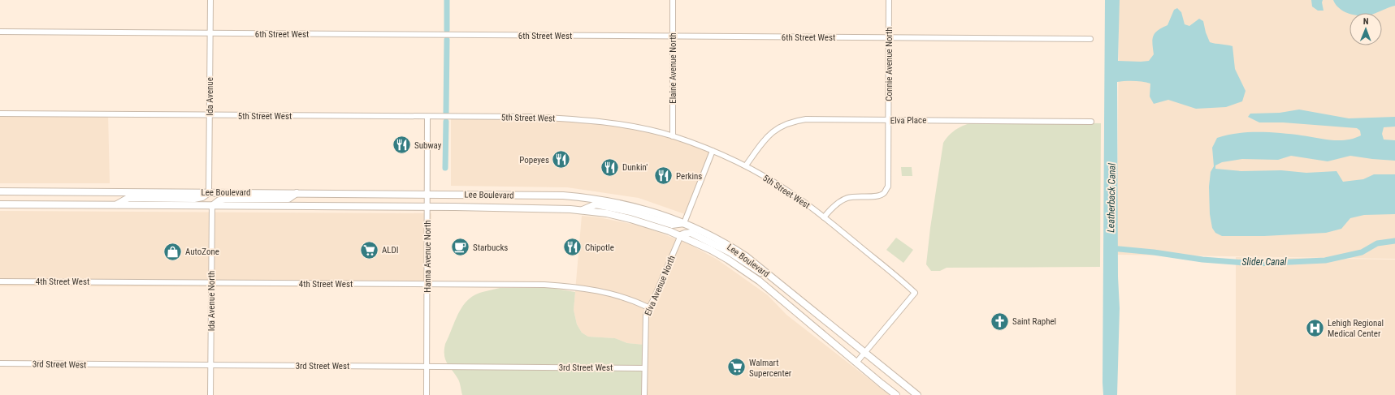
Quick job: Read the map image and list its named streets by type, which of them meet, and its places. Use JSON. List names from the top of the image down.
{
  "streets": {
    "main road": ["Lee Boulevard"],
    "street": [
      "6th Street West",
      "Connie Avenue North",
      "Elaine Avenue North",
      "Ida Avenue",
      "5th Street West",
      "Elva Place",
      "Hanna Avenue North",
      "4th Street West",
      "Elva Avenue North",
      "Ida Avenue North",
      "3rd Street West"
    ]
  },
  "crossings": [
    ["6th Street West", "Connie Avenue North"],
    ["6th Street West", "Elaine Avenue North"],
    ["6th Street West", "Ida Avenue"],
    ["Connie Avenue North", "5th Street West"],
    ["Connie Avenue North", "Elva Place"],
    ["Elaine Avenue North", "5th Street West"],
    ["Ida Avenue", "5th Street West"],
    ["Ida Avenue", "Lee Boulevard"],
    ["5th Street West", "Elva Place"],
    ["5th Street West", "Lee Boulevard"],
    ["5th Street West", "Hanna Avenue North"],
    ["Lee Boulevard", "Hanna Avenue North"],
    ["Lee Boulevard", "Elva Avenue North"],
    ["Lee Boulevard", "Ida Avenue North"],
    ["Hanna Avenue North", "4th Street West"],
    ["Hanna Avenue North", "3rd Street West"],
    ["4th Street West", "Elva Avenue North"],
    ["4th Street West", "Ida Avenue North"],
    ["Elva Avenue North", "3rd Street West"],
    ["Ida Avenue North", "3rd Street West"]
  ],
  "water": ["Leatherback Canal", "Slider Canal"],
  "places": {
    "restaurant": [
      "Subway",
      "Popeyes",
      "Dunkin'",
      "Perkins",
      "Chipotle"
    ],
    "cafe": ["Starbucks"],
    "supermarket": ["ALDI", "Walmart Supercenter"],
    "shop": ["AutoZone"],
    "church": ["Saint Raphel"],
    "hospital": ["Lehigh Regional Medical Center"]
  },
  "north": "top"
}
